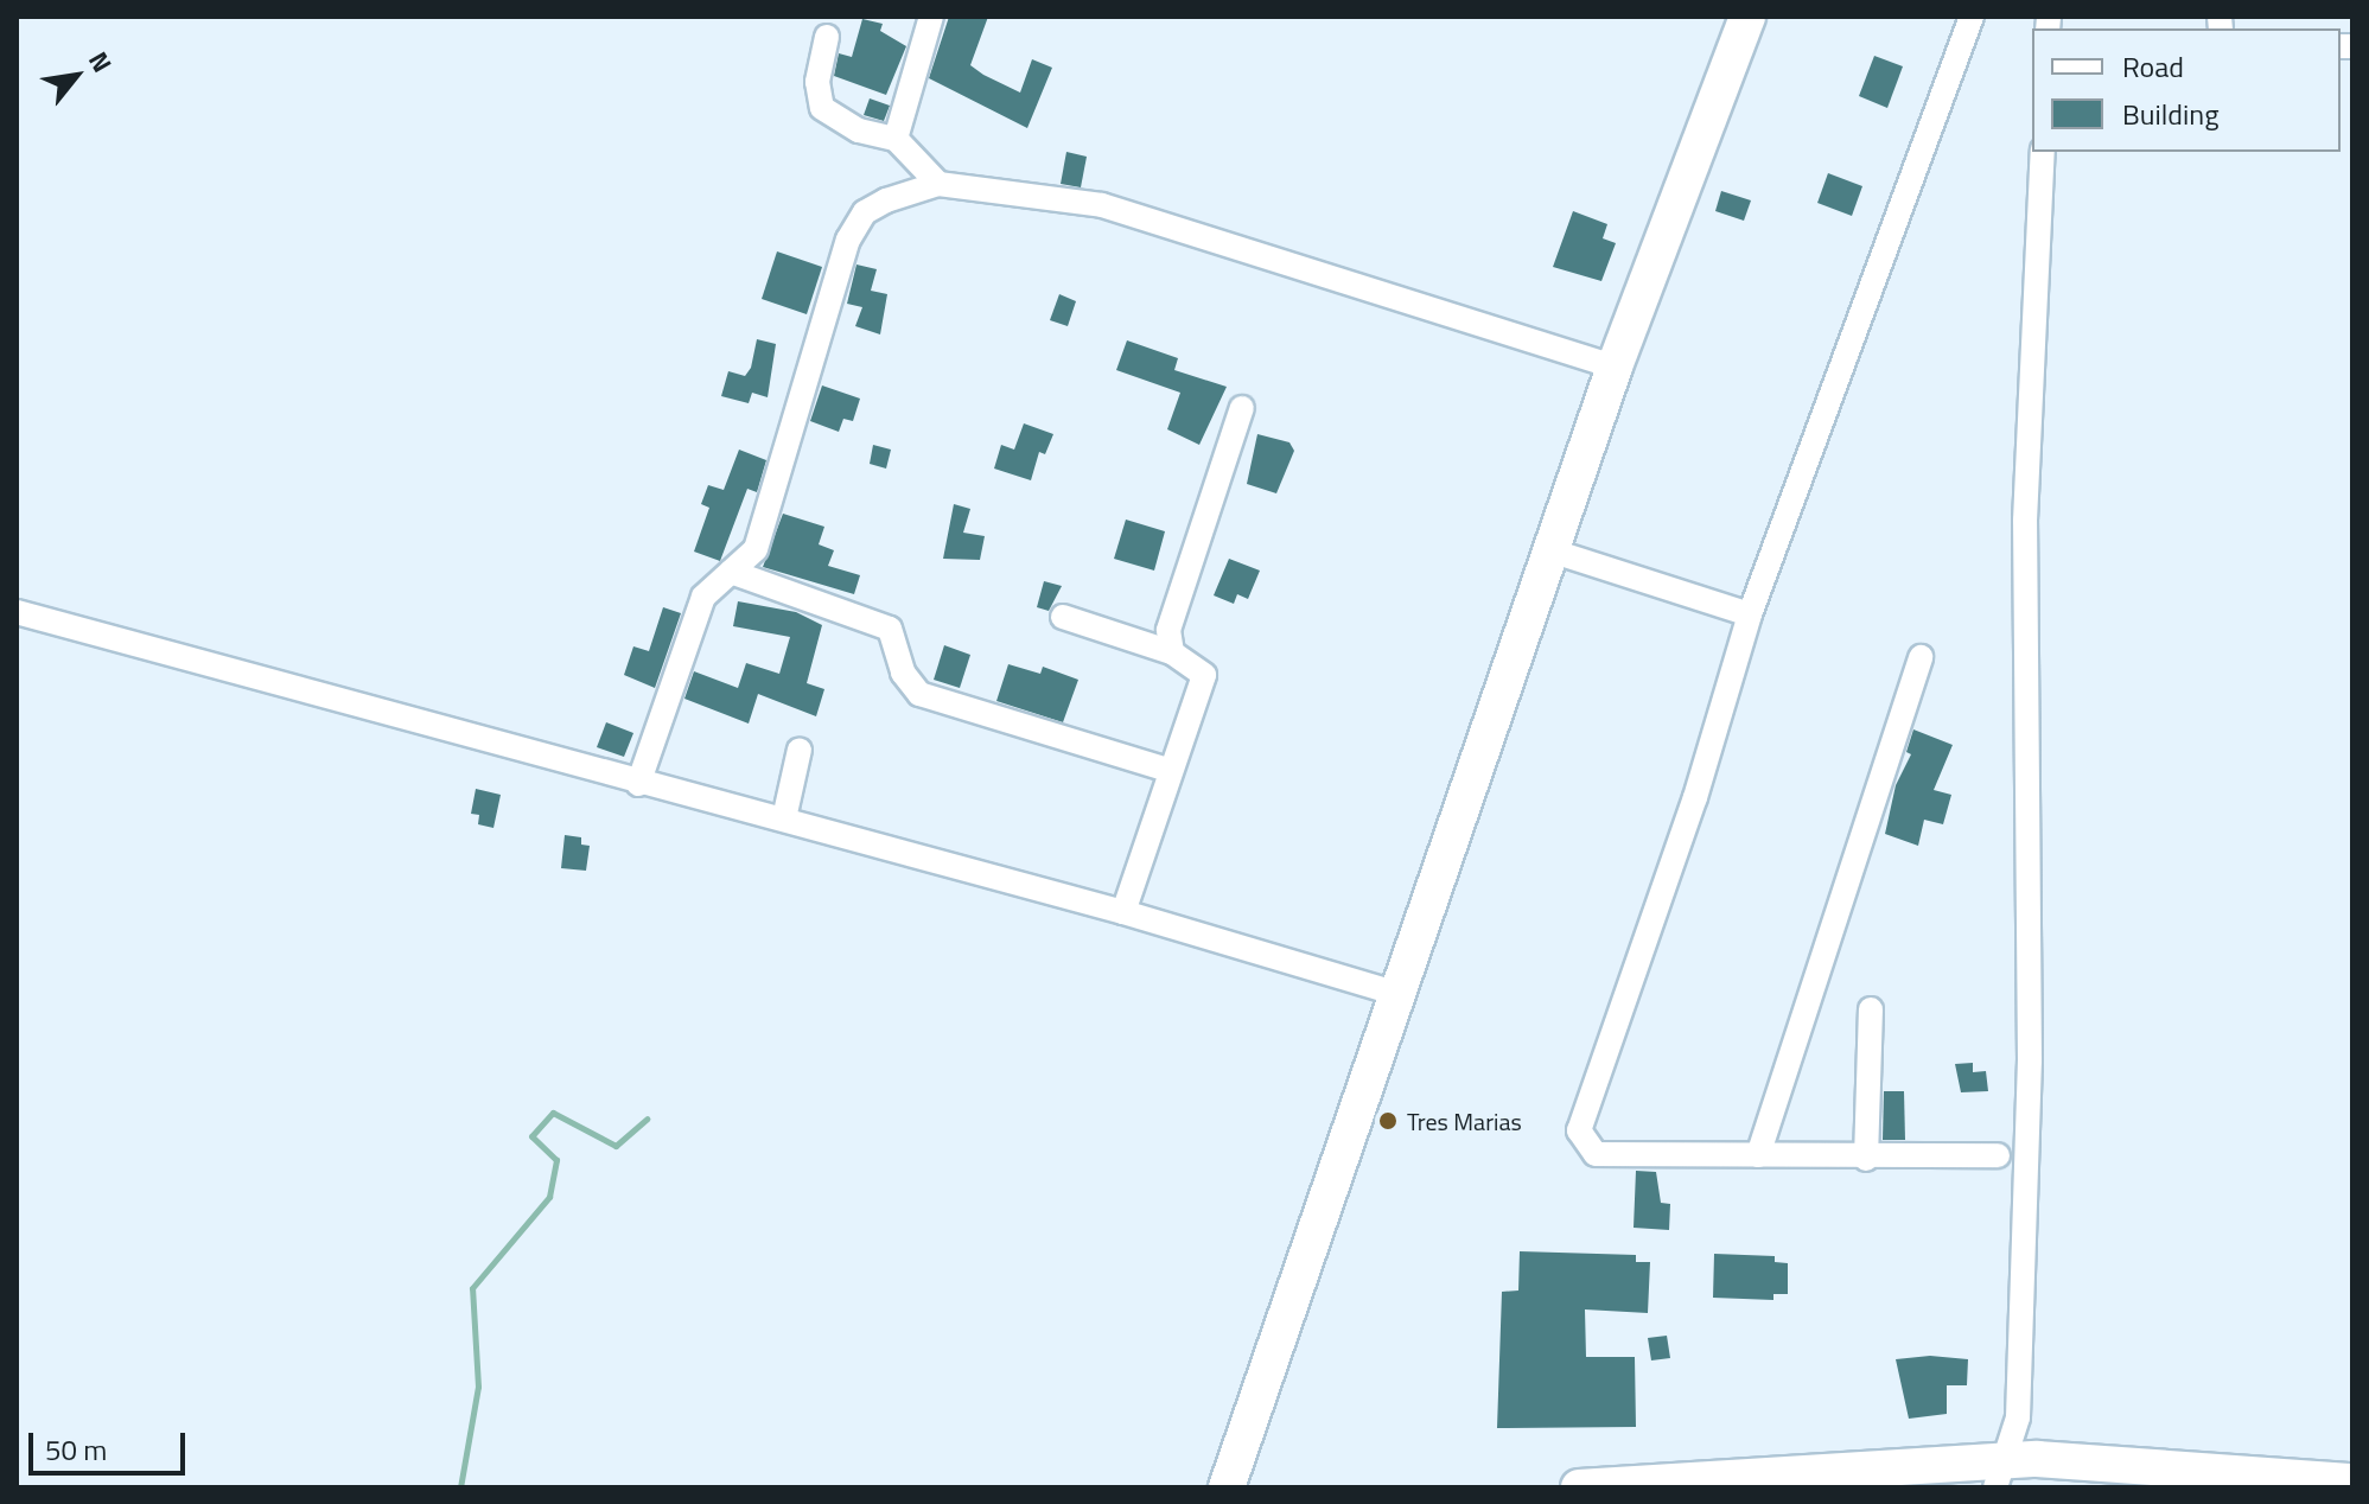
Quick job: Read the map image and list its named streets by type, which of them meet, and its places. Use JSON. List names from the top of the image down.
{
  "places": ["Tres Marias"],
  "legend": ["Road", "Building"],
  "scale_bar": "50 m",
  "north": "top right"
}
